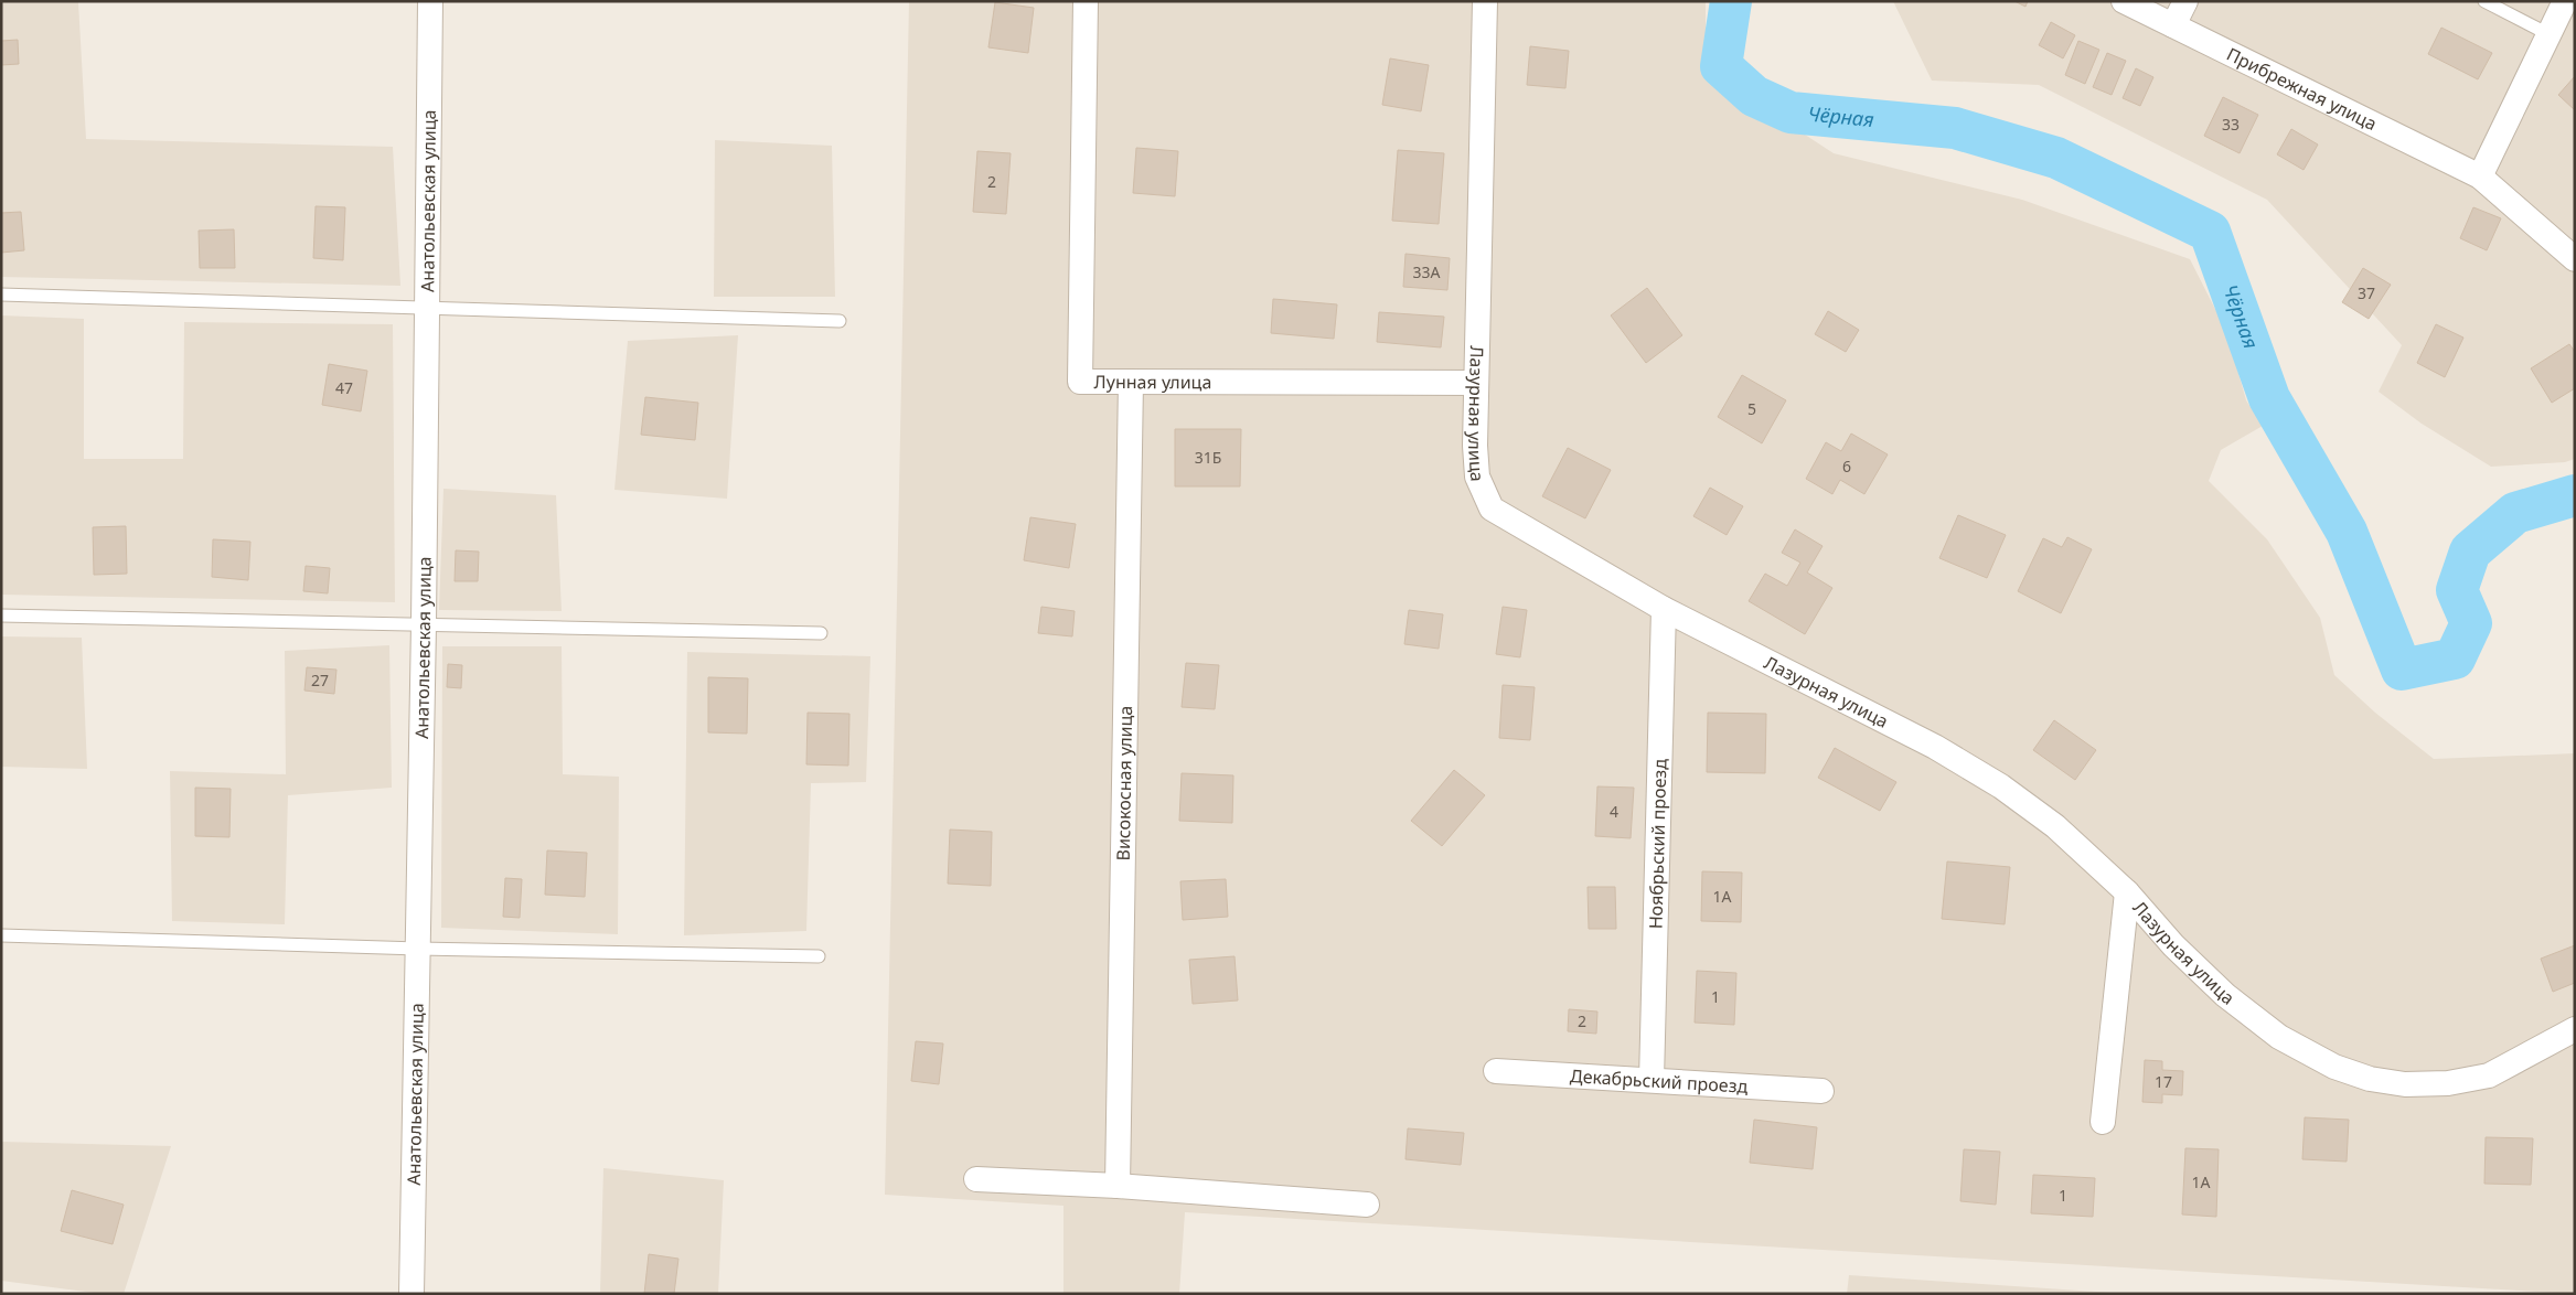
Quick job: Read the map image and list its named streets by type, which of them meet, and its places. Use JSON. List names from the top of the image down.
{
  "streets": {
    "street": [
      "Прибрежная улица",
      "Анатольевская улица",
      "Лунная улица",
      "Лазурная улица",
      "Високосная улица",
      "Ноябрьский проезд",
      "Декабрьский проезд"
    ]
  },
  "crossings": [
    ["Лунная улица", "Лазурная улица"],
    ["Лунная улица", "Високосная улица"],
    ["Лазурная улица", "Ноябрьский проезд"],
    ["Ноябрьский проезд", "Декабрьский проезд"]
  ],
  "water": ["Чёрная"],
  "house_numbers": [
    "33",
    "2",
    "33А",
    "37",
    "47",
    "5",
    "31Б",
    "6",
    "27",
    "4",
    "1А",
    "1",
    "2",
    "17",
    "1А",
    "1"
  ]
}
